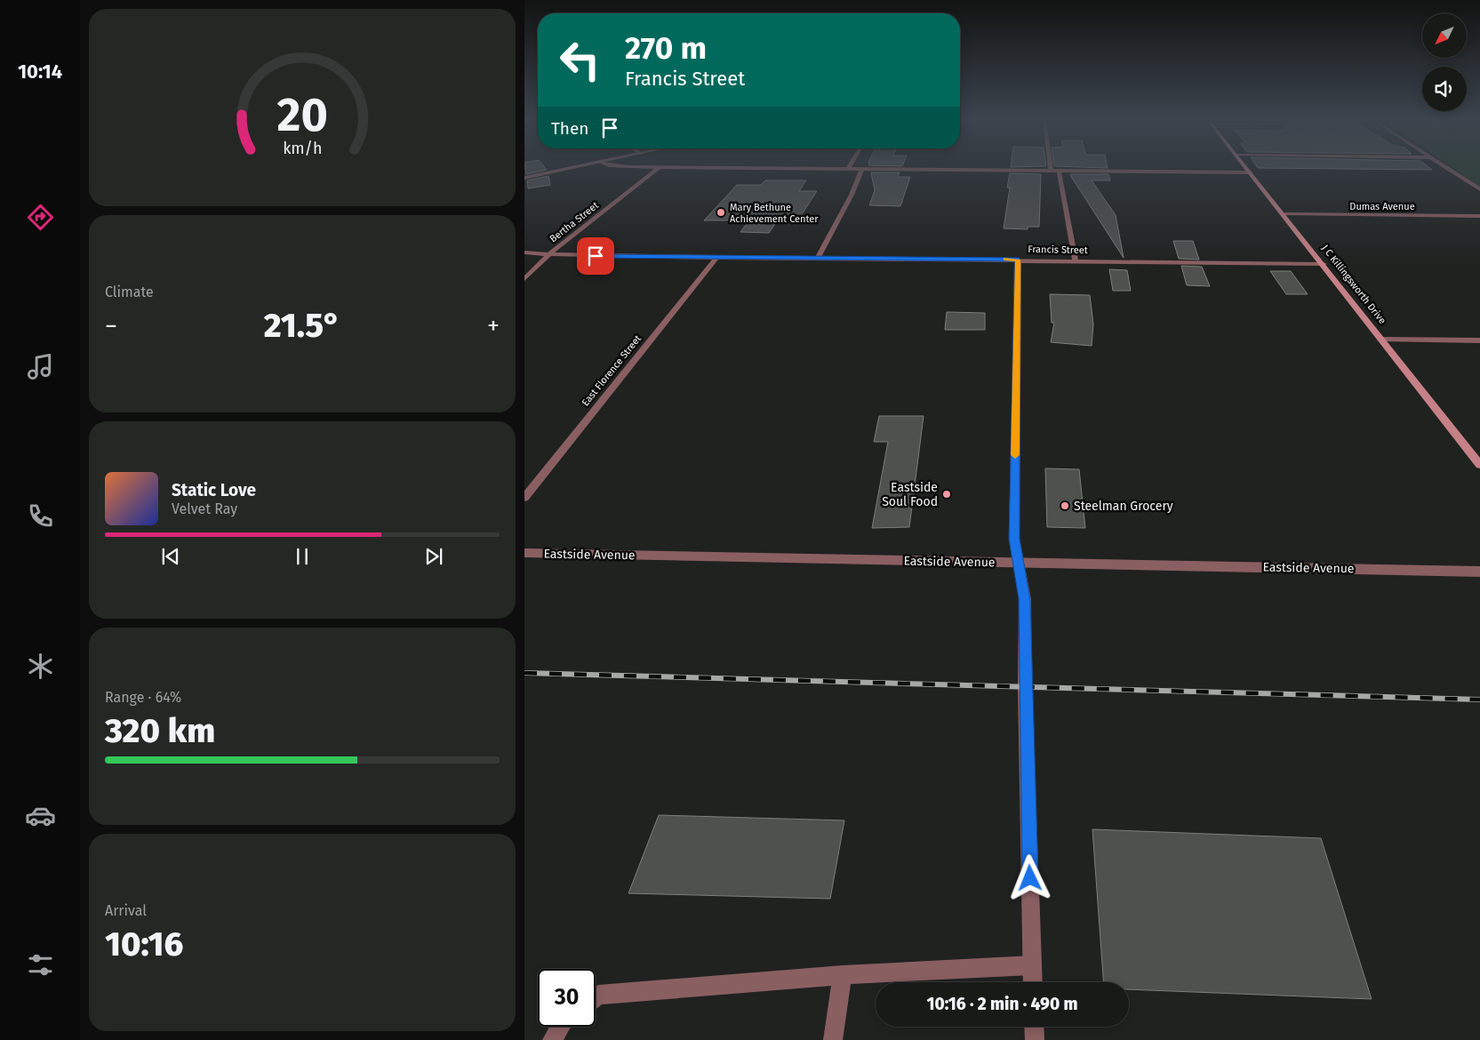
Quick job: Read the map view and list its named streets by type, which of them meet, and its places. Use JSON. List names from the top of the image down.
{
  "streets": {
    "main road": ["J C Killingsworth Drive"],
    "street": [
      "Dumas Avenue",
      "Bertha Street",
      "Francis Street",
      "East Florence Street",
      "Eastside Avenue"
    ]
  },
  "crossings": [
    ["Dumas Avenue", "J C Killingsworth Drive"],
    ["Bertha Street", "Francis Street"],
    ["Francis Street", "J C Killingsworth Drive"],
    ["Francis Street", "East Florence Street"]
  ],
  "places": ["Mary Bethune Achievement Center", "Eastside Soul Food", "Steelman Grocery"],
  "north": "bottom left",
  "page": {
    "tabs": "10:14",
    "turn": ["270 m", "Francis Street"],
    "then": "Then",
    "tile": [
      "Climate",
      ["Range · 64%", "320 km"],
      ["Arrival", "10:16"]
    ],
    "heat": ["−", "21.5°", "+"],
    "song": ["Static Love", "Velvet Ray"],
    "limit": "30",
    "trip": "10:16 · 2 min · 490 m",
    "gauge": ["20", "km/h"]
  }
}
